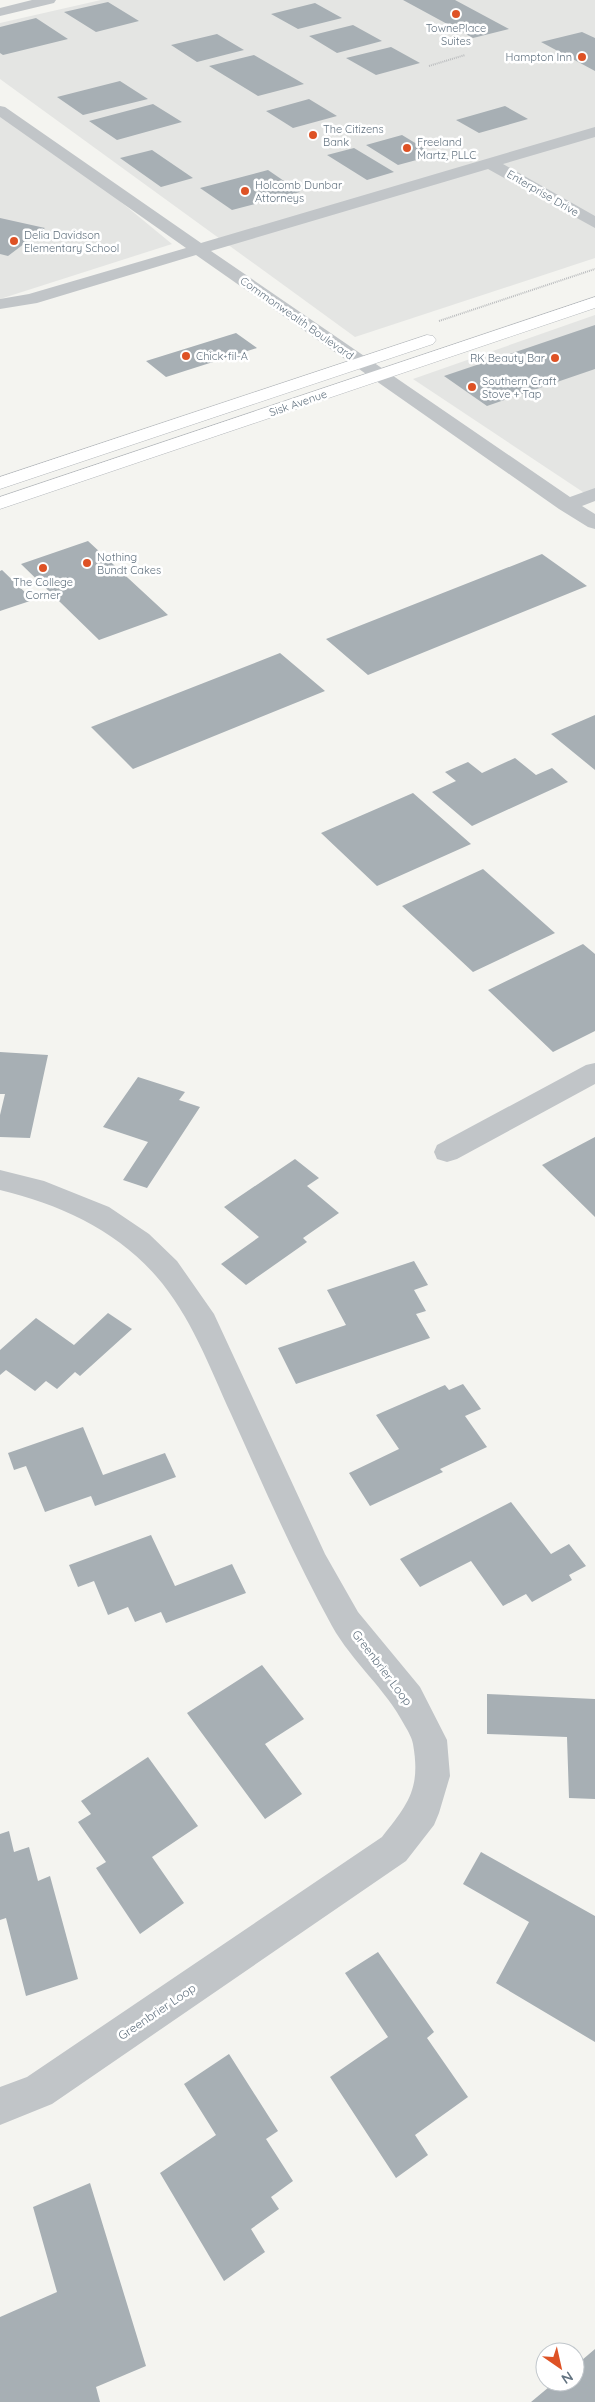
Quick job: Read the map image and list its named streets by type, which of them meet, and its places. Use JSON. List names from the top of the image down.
{
  "streets": {
    "street": [
      "Enterprise Drive",
      "Commonwealth Boulevard",
      "Sisk Avenue",
      "Greenbrier Loop"
    ]
  },
  "crossings": [
    ["Commonwealth Boulevard", "Sisk Avenue"]
  ],
  "places": [
    "TownePlace Suites",
    "Hampton Inn",
    "The Citizens Bank",
    "Freeland Martz, PLLC",
    "Holcomb Dunbar Attorneys",
    "Delia Davidson Elementary School",
    "Chick-fil-A",
    "RK Beauty Bar",
    "Southern Craft Stove + Tap",
    "Nothing Bundt Cakes",
    "The College Corner"
  ],
  "north": "bottom right"
}
